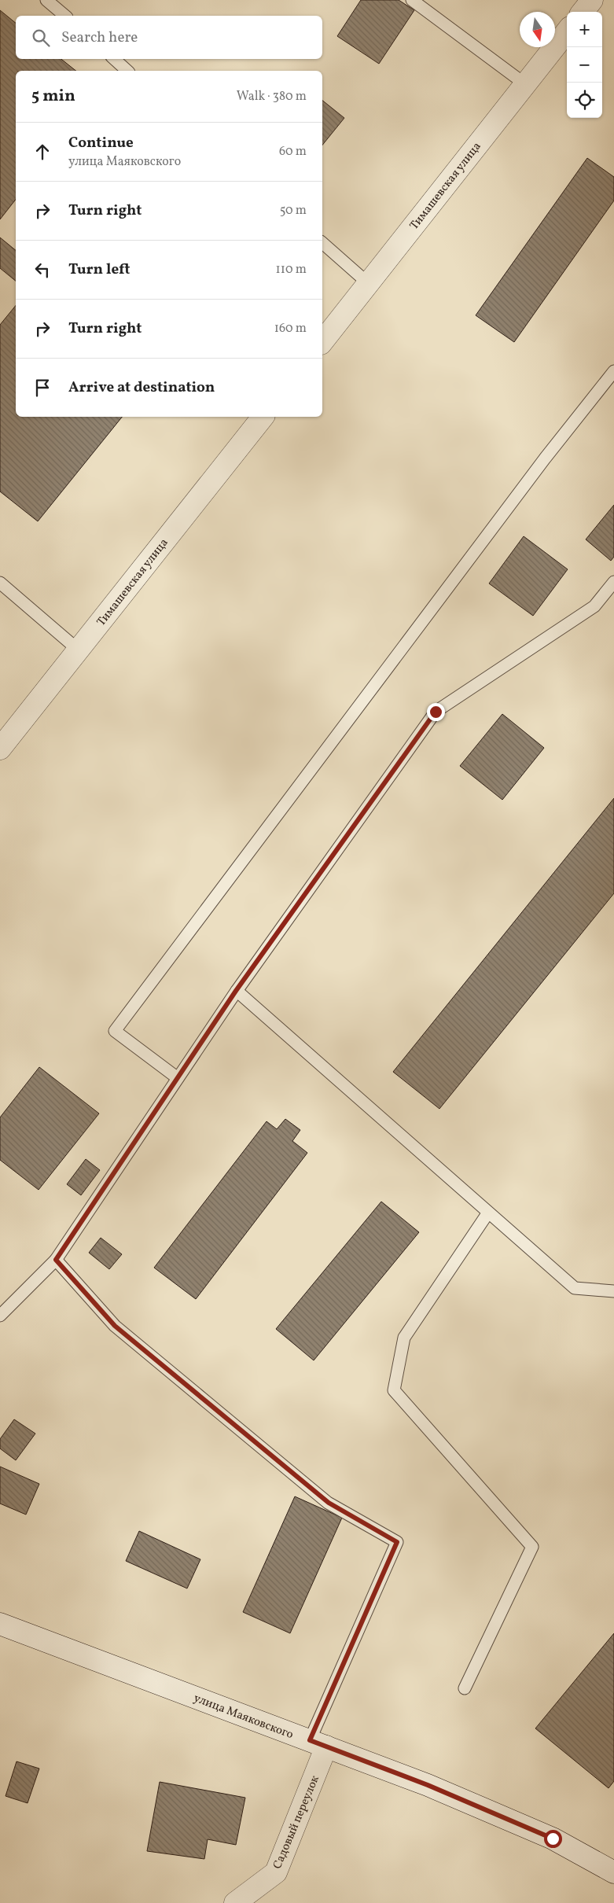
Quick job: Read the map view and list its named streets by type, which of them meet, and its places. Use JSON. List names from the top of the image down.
{
  "streets": {
    "street": ["Тимашевская улица", "улица Маяковского", "Садовый переулок"]
  },
  "crossings": [
    ["улица Маяковского", "Садовый переулок"]
  ],
  "north": "bottom",
  "page": {
    "map_buttons": ["+", "−"],
    "search": "Search here",
    "heading": ["5 min", "Walk · 380 m"],
    "list": [
      ["Continue", "улица Маяковского", "60 m"],
      ["Turn right", "50 m"],
      ["Turn left", "110 m"],
      ["Turn right", "160 m"],
      "Arrive at destination"
    ]
  }
}
